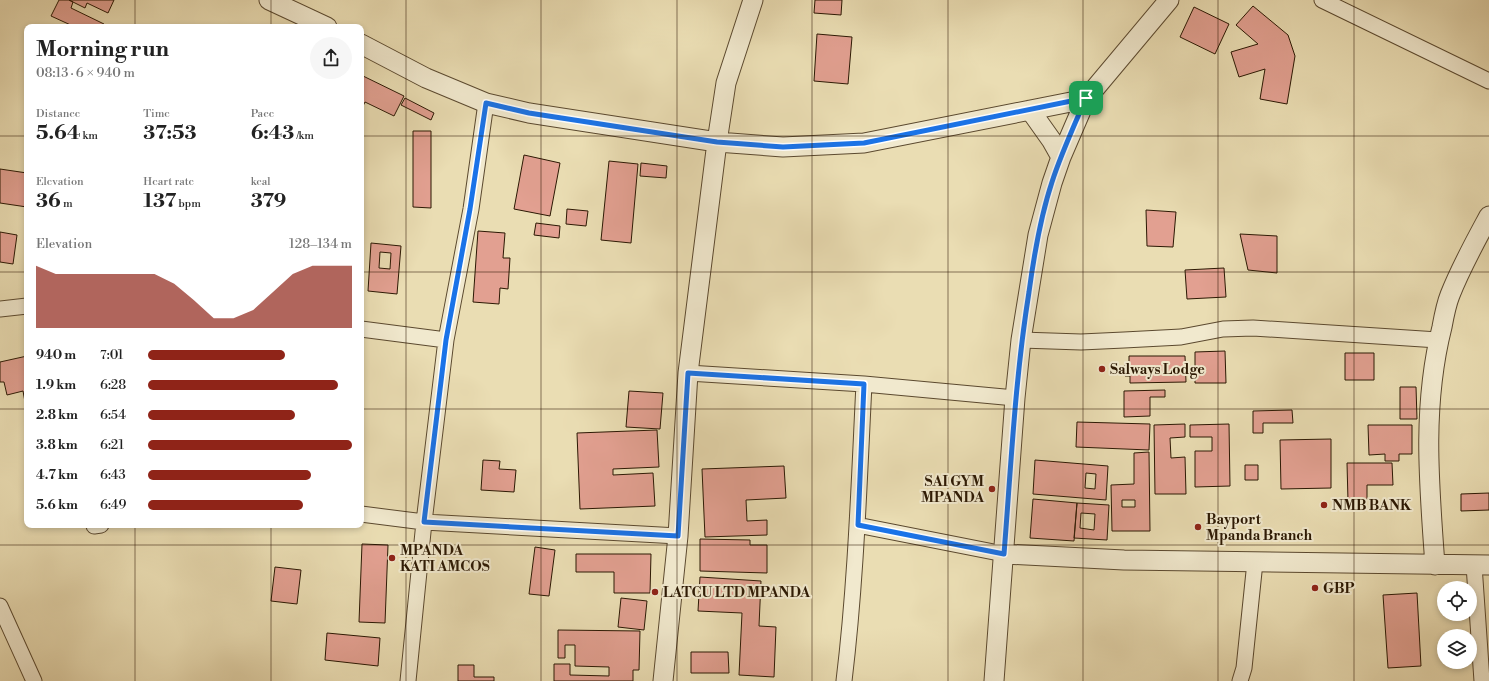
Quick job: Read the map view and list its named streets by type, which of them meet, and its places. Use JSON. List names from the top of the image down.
{
  "places": [
    "Salways Lodge",
    "SAI GYM MPANDA",
    "NMB BANK",
    "Bayport Mpanda Branch",
    "MPANDA KATI AMCOS",
    "GBP",
    "LATCU LTD MPANDA"
  ],
  "page": {
    "heading": ["Morning run", "08:13 · 6 × 940 m"],
    "stats": [
      ["Distance", "5.64 km"],
      ["Time", "37:53"],
      ["Pace", "6:43 /km"],
      ["Elevation", "36 m"],
      ["Heart rate", "137 bpm"],
      ["kcal", "379"]
    ],
    "chart": ["Elevation", "128–134 m"],
    "list": [
      {
        "name": "940 m",
        "note": "7:01"
      },
      {
        "name": "1.9 km",
        "note": "6:28"
      },
      {
        "name": "2.8 km",
        "note": "6:54"
      },
      {
        "name": "3.8 km",
        "note": "6:21"
      },
      {
        "name": "4.7 km",
        "note": "6:43"
      },
      {
        "name": "5.6 km",
        "note": "6:49"
      }
    ]
  }
}
